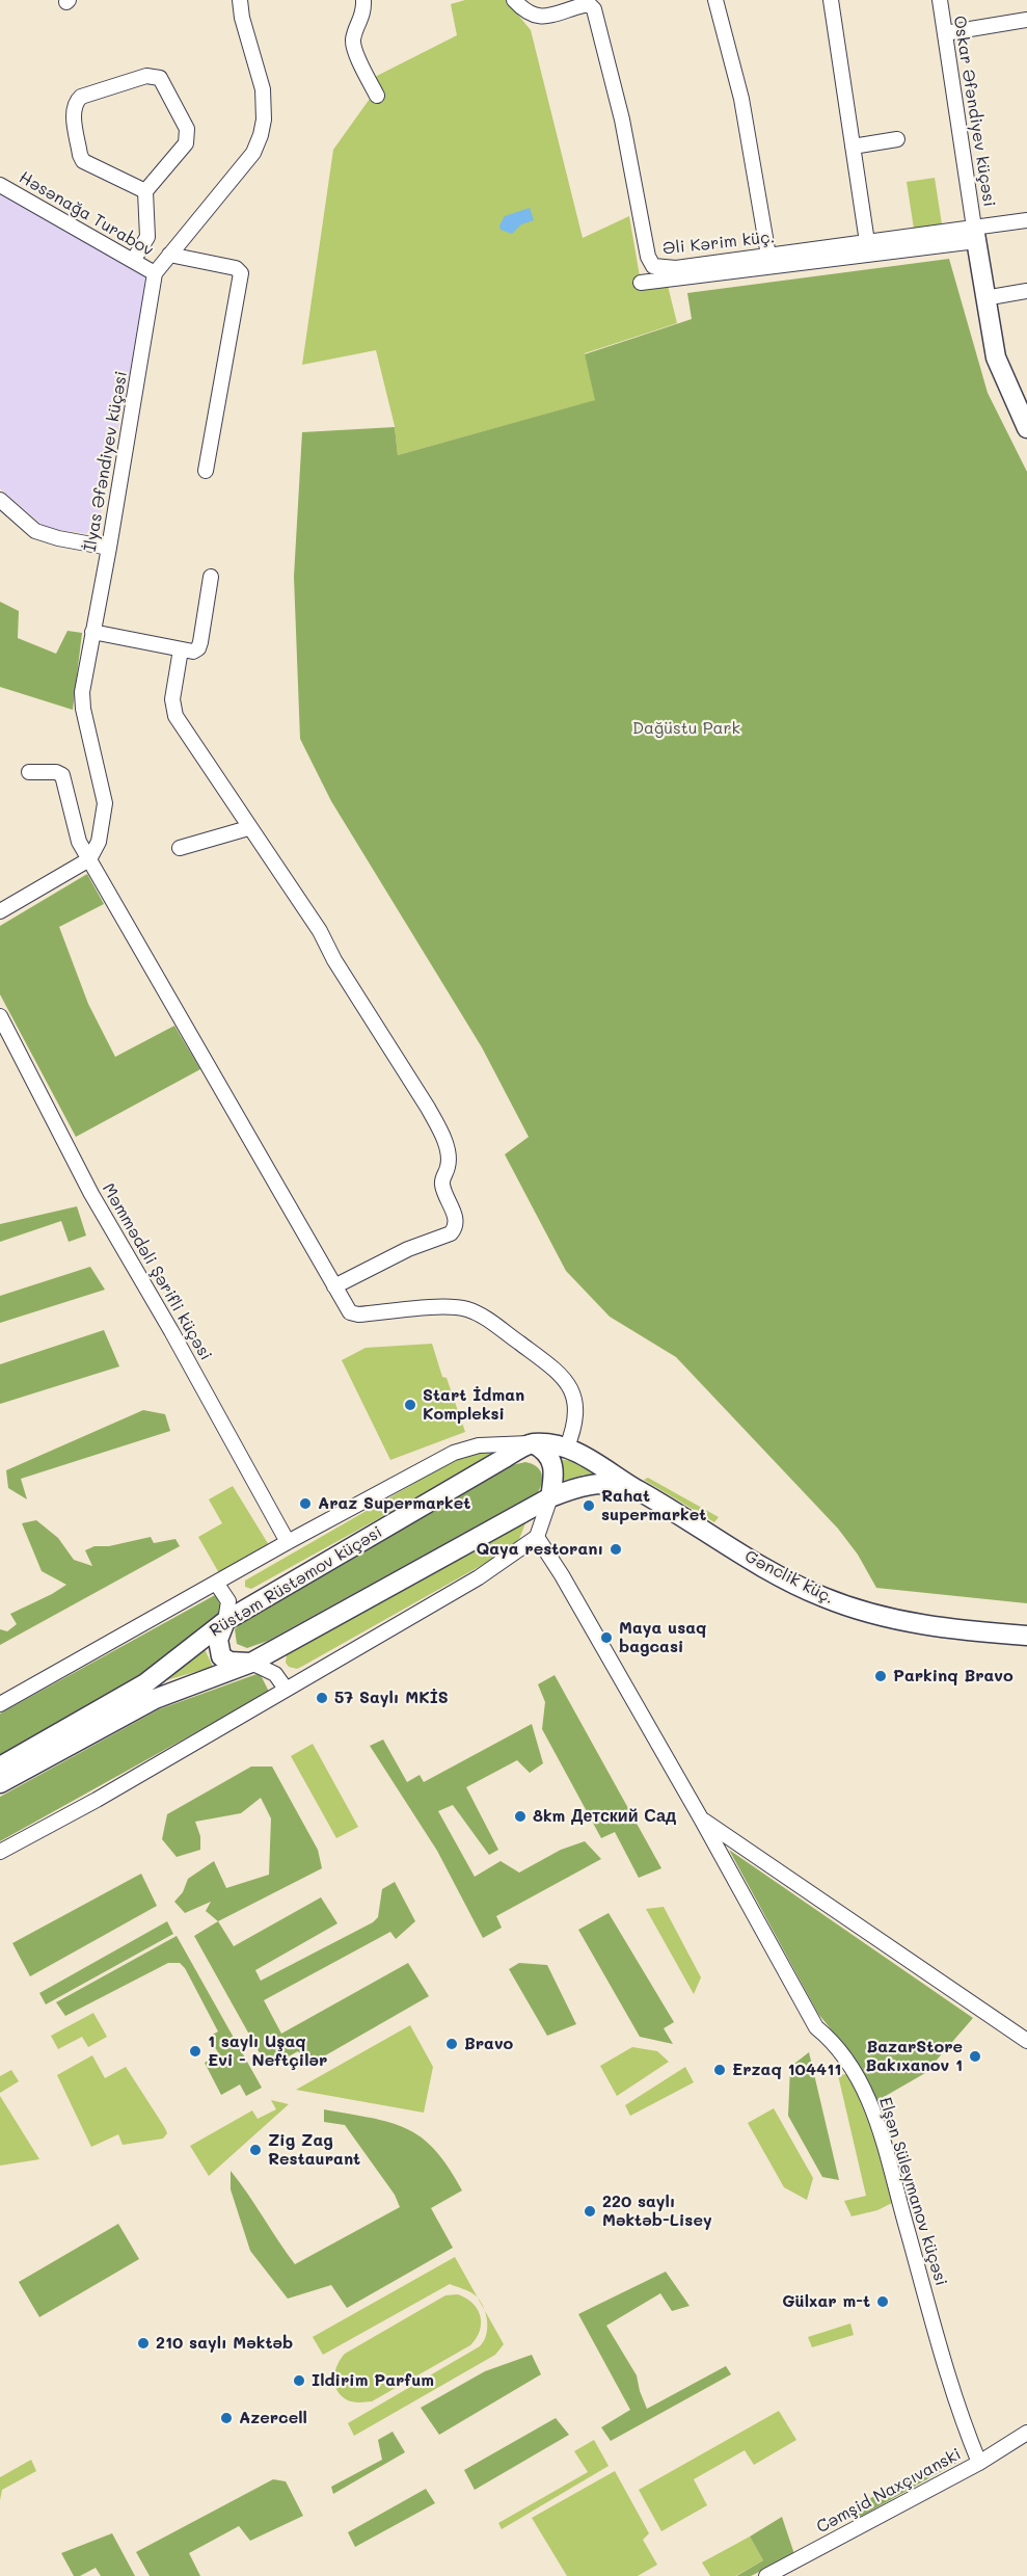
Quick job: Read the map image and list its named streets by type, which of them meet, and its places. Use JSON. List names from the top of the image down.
{
  "streets": {
    "main road": ["Gənclik küç.", "Rüstəm Rüstəmov küçəsi"],
    "street": [
      "Oskar Əfəndiyev küçəsi",
      "Həsənağa Turabov",
      "Əli Kərim küç.",
      "İlyas Əfəndiyev küçəsi",
      "Məmmədəli Şərifli küçəsi",
      "Elşən Süleymanov küçəsi",
      "Cəmşid Naxçıvanski"
    ]
  },
  "crossings": [
    ["Oskar Əfəndiyev küçəsi", "Əli Kərim küç."],
    ["Həsənağa Turabov", "İlyas Əfəndiyev küçəsi"],
    ["Məmmədəli Şərifli küçəsi", "Rüstəm Rüstəmov küçəsi"],
    ["Gənclik küç.", "Rüstəm Rüstəmov küçəsi"],
    ["Elşən Süleymanov küçəsi", "Cəmşid Naxçıvanski"]
  ],
  "parks": ["Dağüstu Park"],
  "places": [
    "Start İdman Kompleksi",
    "Araz Supermarket",
    "Rahat supermarket",
    "Qaya restoranı",
    "Maya usaq bagcasi",
    "Parkinq Bravo",
    "57 Saylı MKİS",
    "8km Детский Сад",
    "Bravo",
    "1 saylı Uşaq Evi - Neftçilər",
    "BazarStore Bakıxanov 1",
    "Erzaq 104411",
    "Zig Zag Restaurant",
    "220 saylı Məktəb-Lisey",
    "Gülxar m-t",
    "210 saylı Məktəb",
    "Ildirim Parfum",
    "Azercell"
  ]
}
